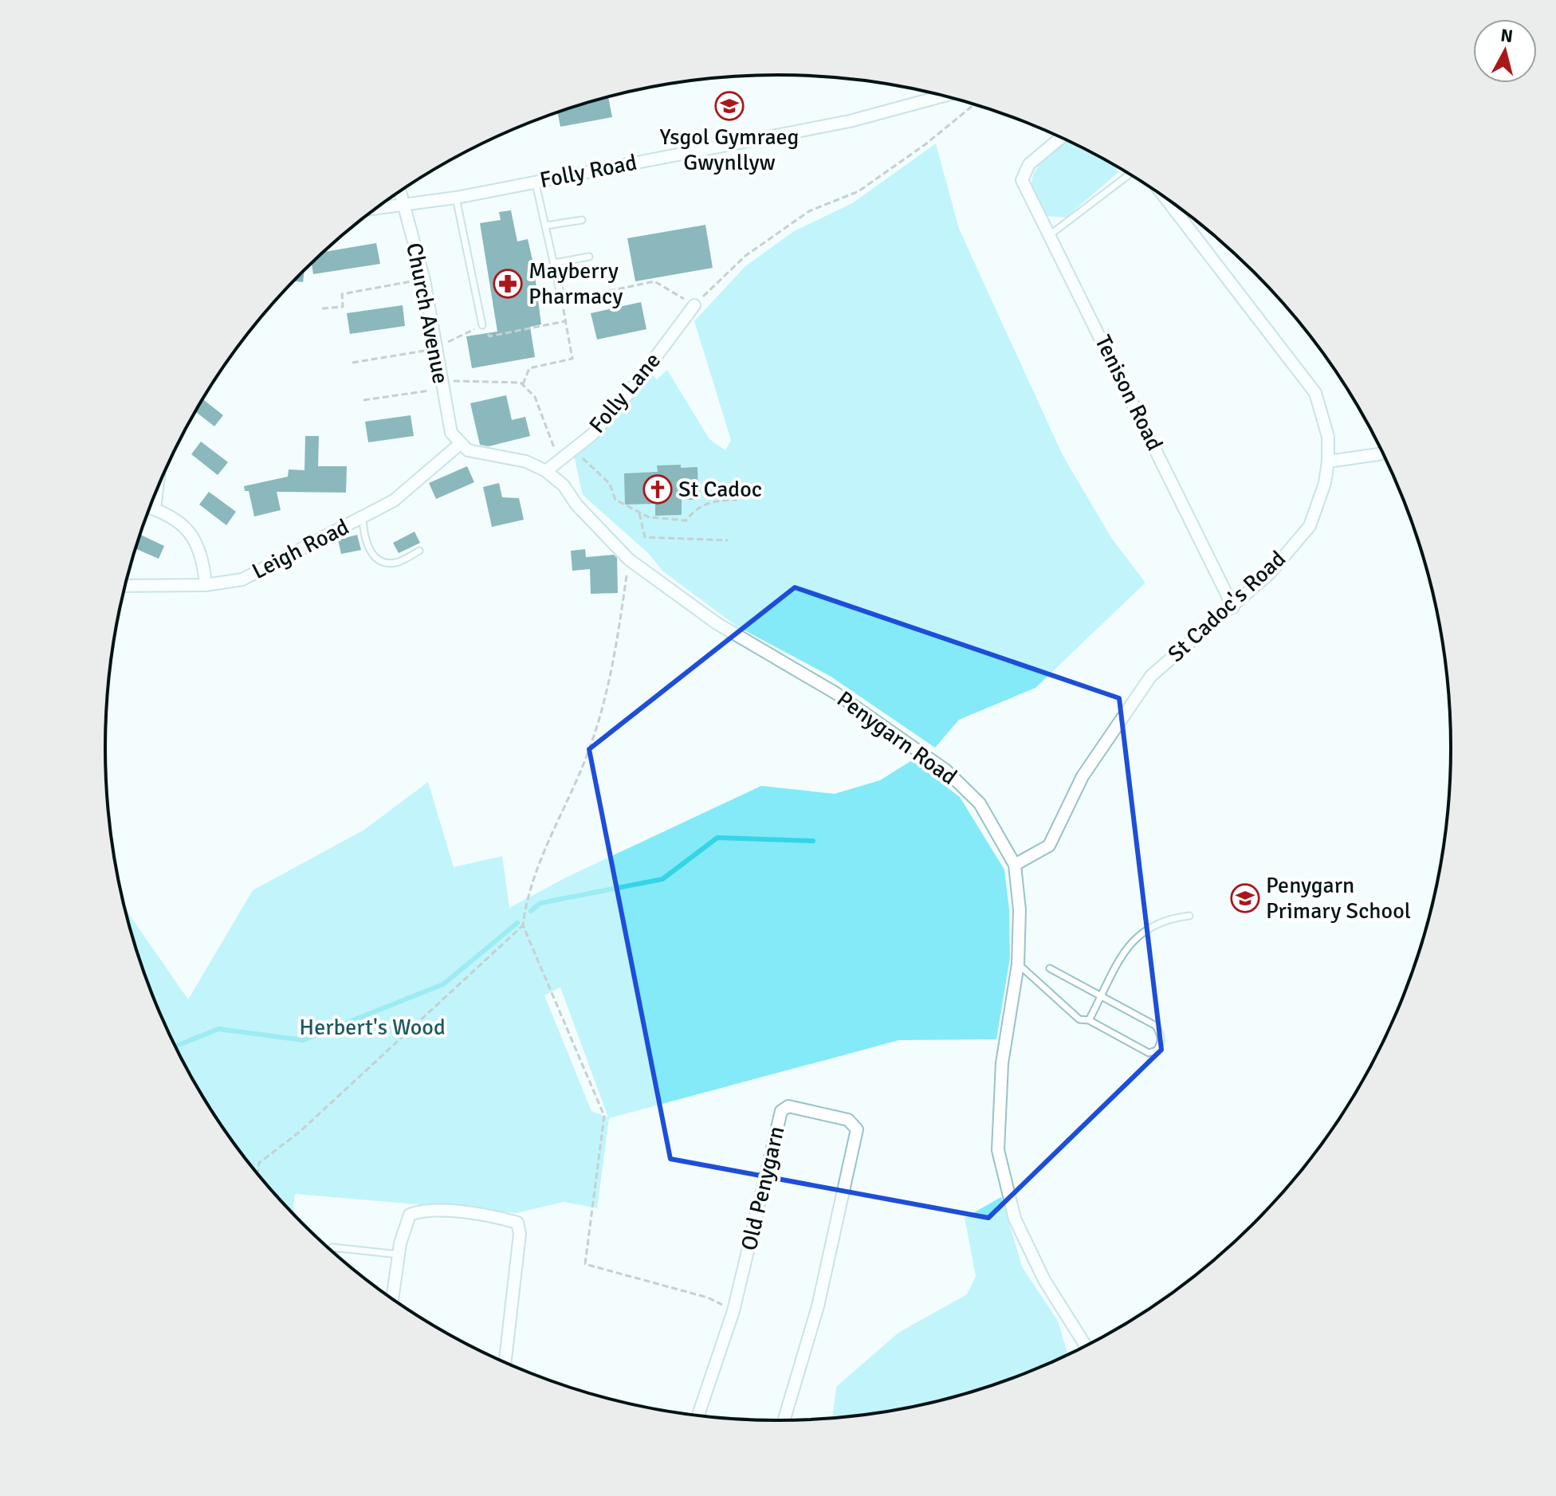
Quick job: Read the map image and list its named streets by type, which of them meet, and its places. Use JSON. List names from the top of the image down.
{
  "streets": {
    "street": [
      "Folly Road",
      "Church Avenue",
      "Folly Lane",
      "Tenison Road",
      "Leigh Road",
      "St Cadoc's Road",
      "Penygarn Road",
      "Old Penygarn"
    ]
  },
  "crossings": [
    ["Folly Road", "Church Avenue"],
    ["Church Avenue", "Leigh Road"],
    ["Church Avenue", "Penygarn Road"],
    ["Folly Lane", "Penygarn Road"],
    ["Tenison Road", "St Cadoc's Road"],
    ["Leigh Road", "Penygarn Road"],
    ["St Cadoc's Road", "Penygarn Road"]
  ],
  "parks": ["Herbert's Wood"],
  "places": {
    "school or university": ["Ysgol Gymraeg Gwynllyw", "Penygarn Primary School"],
    "pharmacy": ["Mayberry Pharmacy"],
    "church": ["St Cadoc"]
  },
  "north": "top"
}
